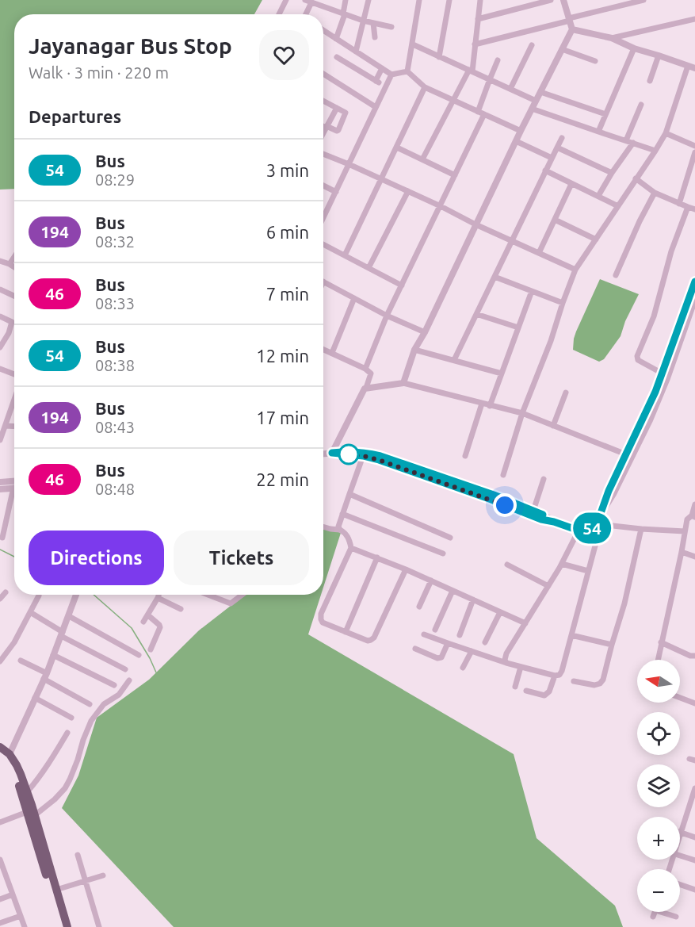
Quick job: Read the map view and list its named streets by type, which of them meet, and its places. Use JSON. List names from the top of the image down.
{
  "lines": ["bus line 54"],
  "north": "left",
  "page": {
    "on_map": "54",
    "heading": [
      ["Jayanagar Bus Stop", "Walk · 3 min · 220 m"],
      "Departures"
    ],
    "list": [
      {
        "mark": "54",
        "name": "Bus",
        "note": "08:29",
        "value": "3 min"
      },
      {
        "mark": "194",
        "name": "Bus",
        "note": "08:32",
        "value": "6 min"
      },
      {
        "mark": "46",
        "name": "Bus",
        "note": "08:33",
        "value": "7 min"
      },
      {
        "mark": "54",
        "name": "Bus",
        "note": "08:38",
        "value": "12 min"
      },
      {
        "mark": "194",
        "name": "Bus",
        "note": "08:43",
        "value": "17 min"
      },
      {
        "mark": "46",
        "name": "Bus",
        "note": "08:48",
        "value": "22 min"
      }
    ],
    "buttons": ["Directions", "Tickets"],
    "map_buttons": ["+", "−"]
  }
}
